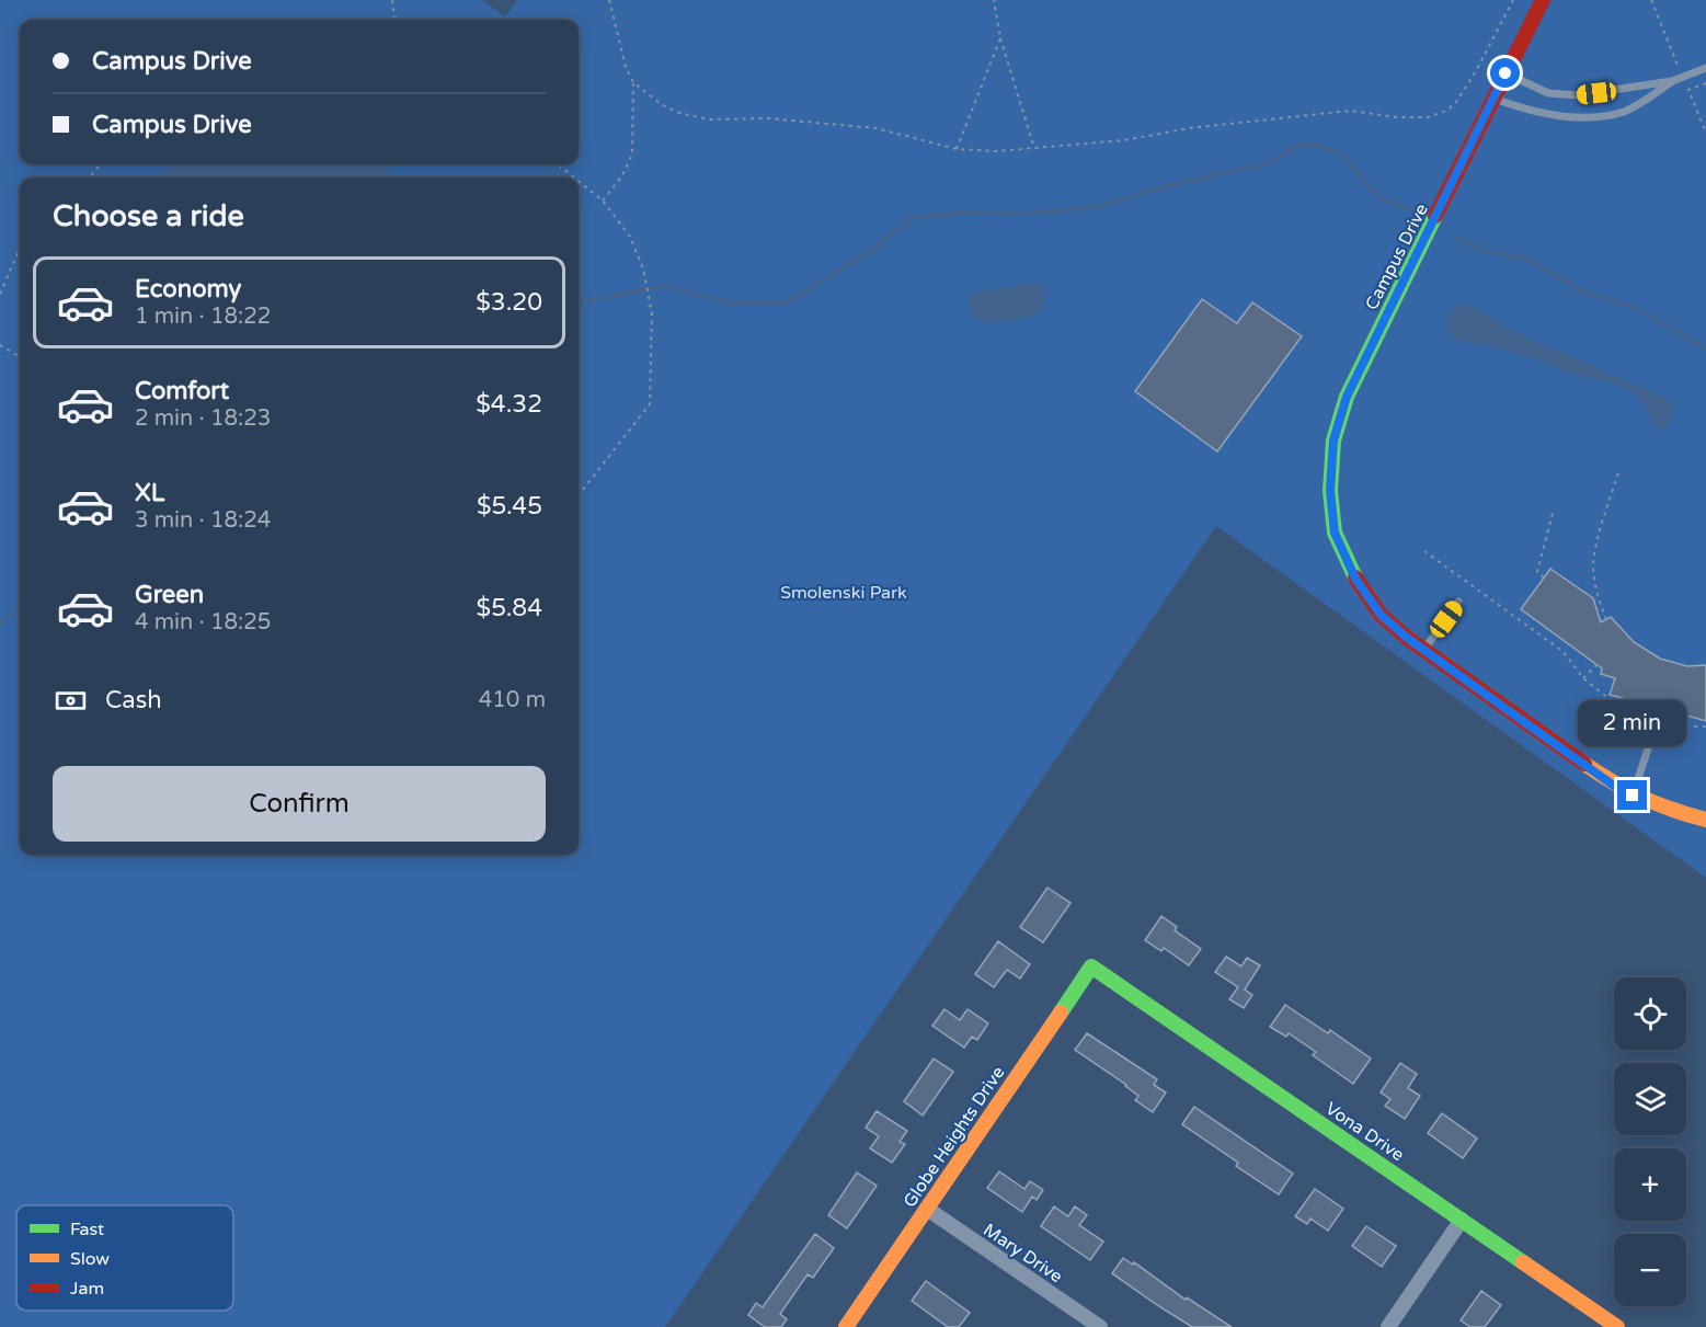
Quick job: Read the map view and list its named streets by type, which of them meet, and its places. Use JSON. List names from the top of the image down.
{
  "streets": {
    "street": [
      "Campus Drive",
      "Vona Drive",
      "Globe Heights Drive",
      "Mary Drive"
    ]
  },
  "crossings": [
    ["Vona Drive", "Globe Heights Drive"],
    ["Globe Heights Drive", "Mary Drive"]
  ],
  "parks": ["Smolenski Park"],
  "legend": ["Fast", "Slow", "Jam"],
  "page": {
    "banner": ["Campus Drive", "Campus Drive"],
    "heading": "Choose a ride",
    "list": [
      {
        "name": "Economy",
        "note": "1 min · 18:22",
        "value": "$3.20"
      },
      {
        "name": "Comfort",
        "note": "2 min · 18:23",
        "value": "$4.32"
      },
      {
        "name": "XL",
        "note": "3 min · 18:24",
        "value": "$5.45"
      },
      {
        "name": "Green",
        "note": "4 min · 18:25",
        "value": "$5.84"
      }
    ],
    "pay": ["Cash", "410 m"],
    "bubble": "2 min",
    "buttons": "Confirm",
    "map_buttons": ["+", "−"]
  }
}
